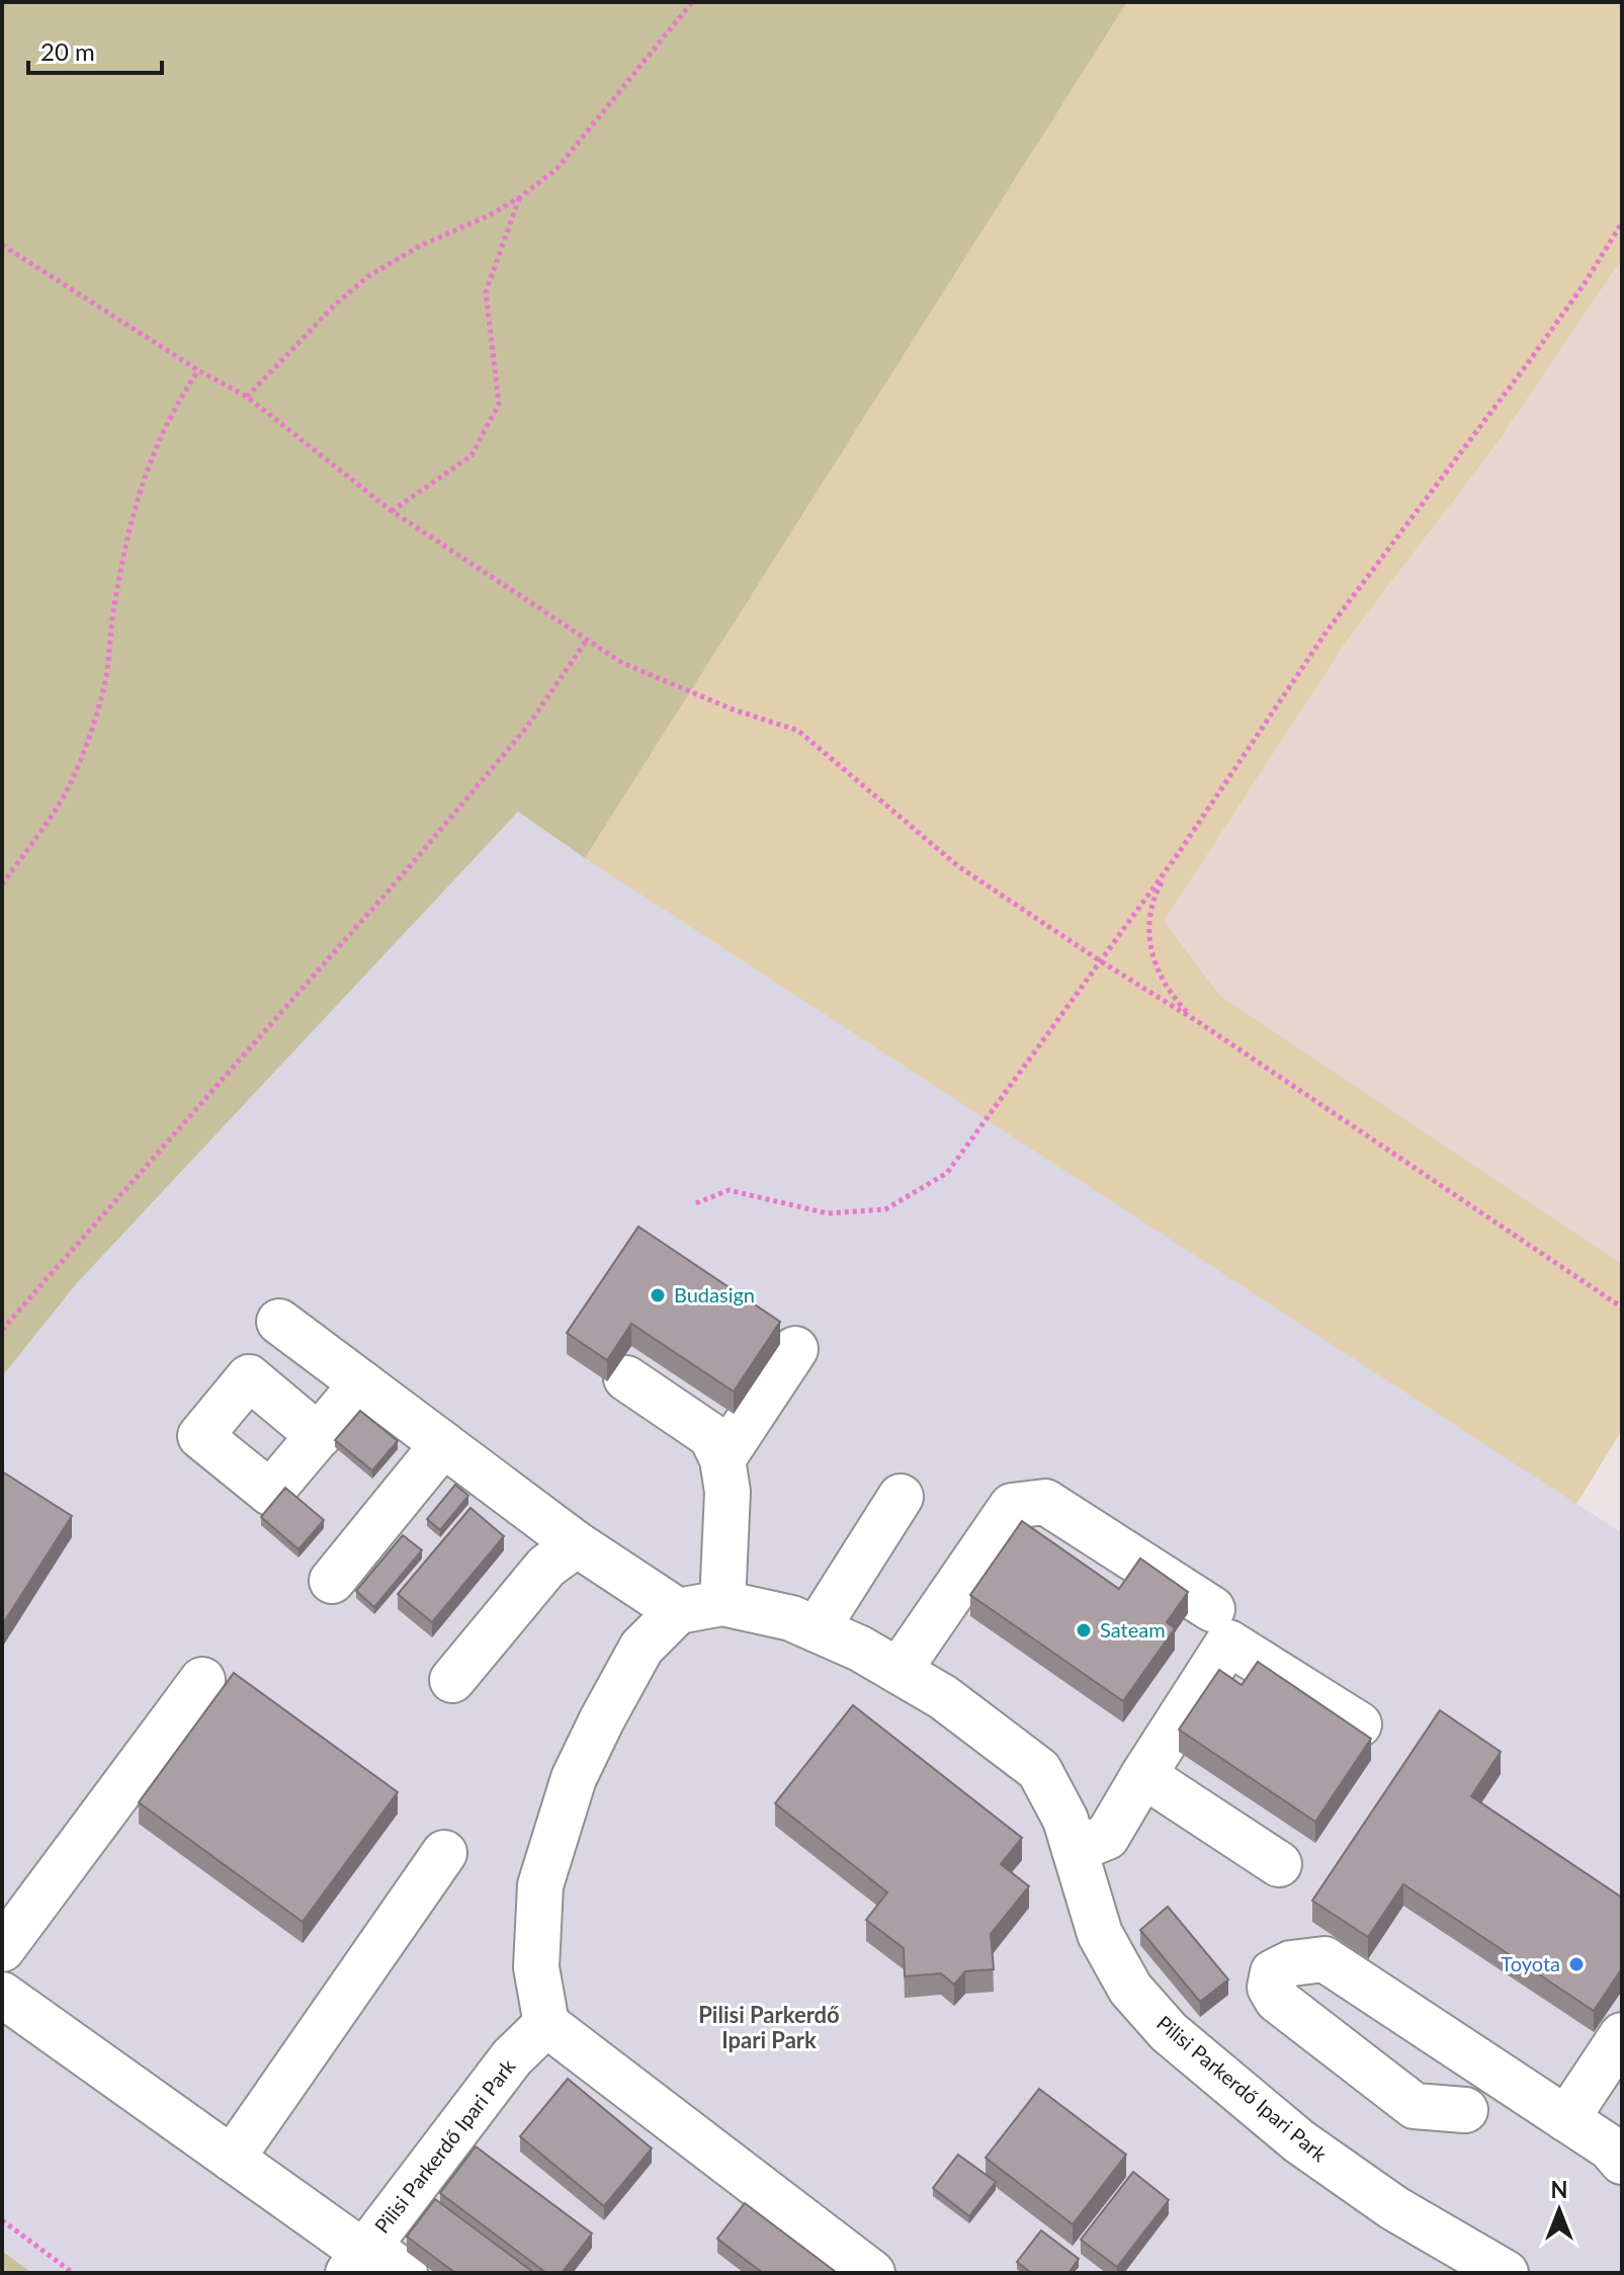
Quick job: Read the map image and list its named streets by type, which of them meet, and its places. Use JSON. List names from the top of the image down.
{
  "streets": {
    "lane": ["Pilisi Parkerdő Ipari Park"]
  },
  "districts": ["Pilisi Parkerdő Ipari Park"],
  "places": ["Budasign", "Sateam", "Toyota"],
  "scale_bar": "20 m",
  "north": "top"
}
